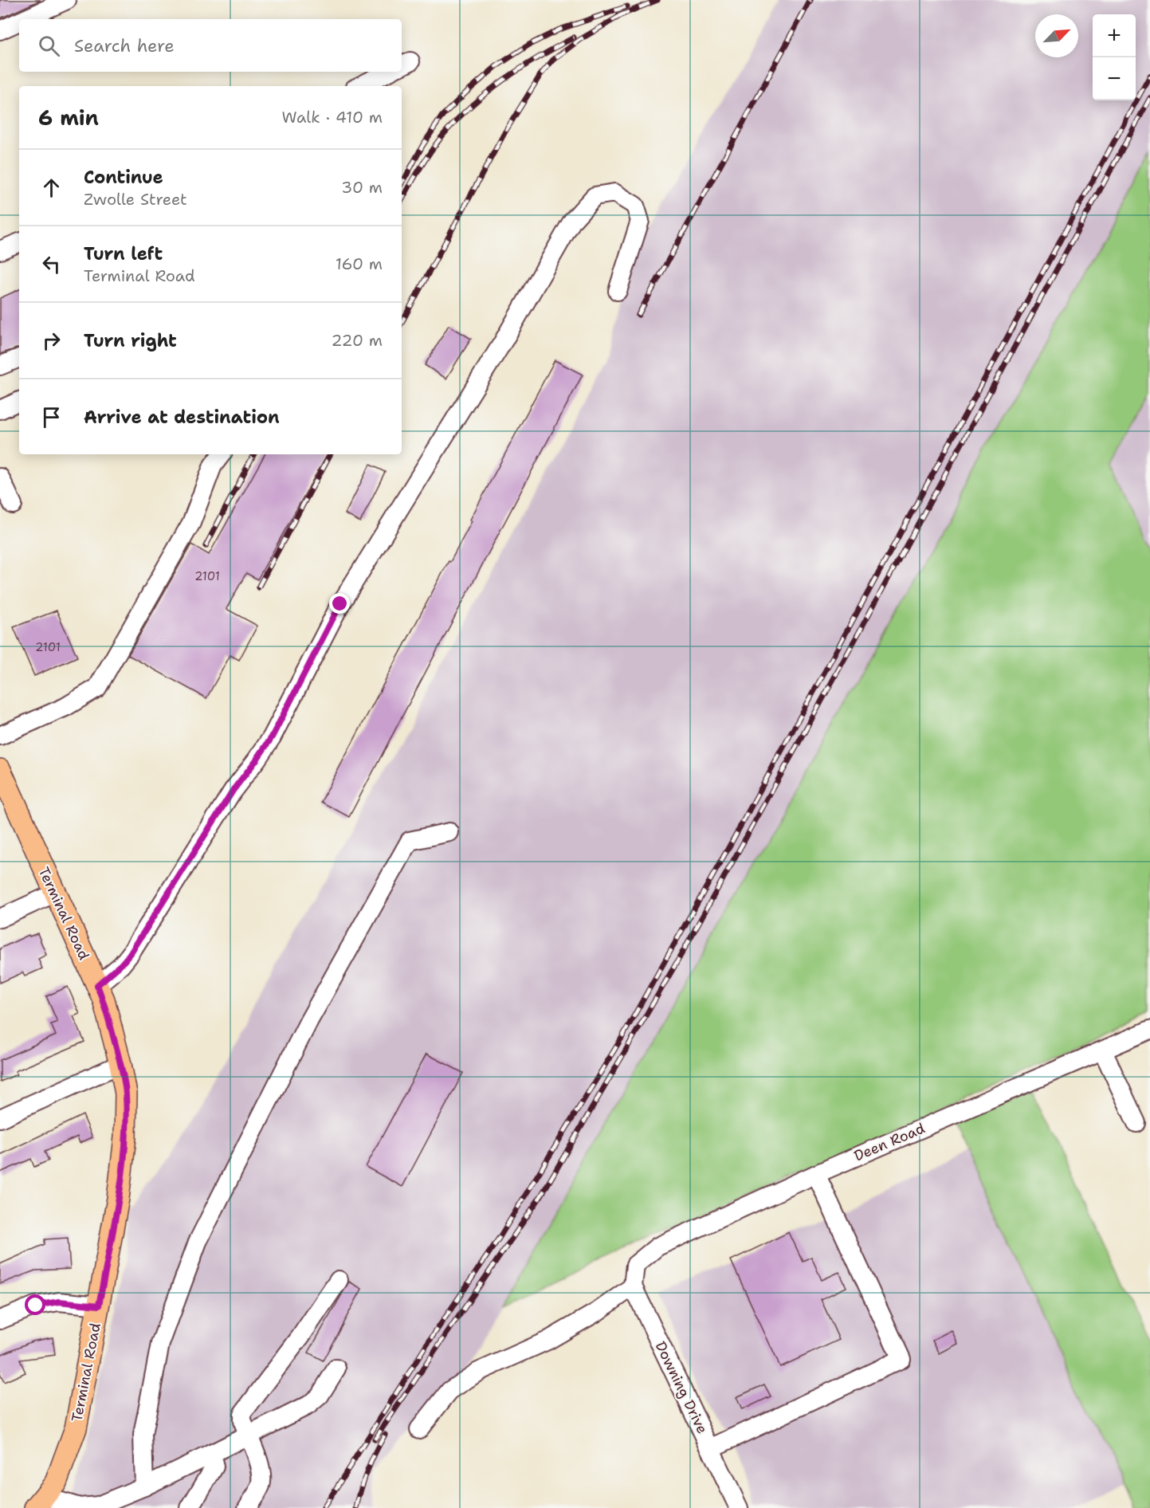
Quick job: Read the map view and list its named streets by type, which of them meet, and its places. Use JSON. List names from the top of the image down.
{
  "streets": {
    "main road": ["Terminal Road"],
    "street": ["Deen Road", "Downing Drive"]
  },
  "crossings": [
    ["Deen Road", "Downing Drive"]
  ],
  "house_numbers": ["2101", "2101"],
  "north": "top right",
  "page": {
    "map_buttons": ["+", "−"],
    "search": "Search here",
    "heading": ["6 min", "Walk · 410 m"],
    "list": [
      ["Continue", "Zwolle Street", "30 m"],
      ["Turn left", "Terminal Road", "160 m"],
      ["Turn right", "220 m"],
      "Arrive at destination"
    ]
  }
}
